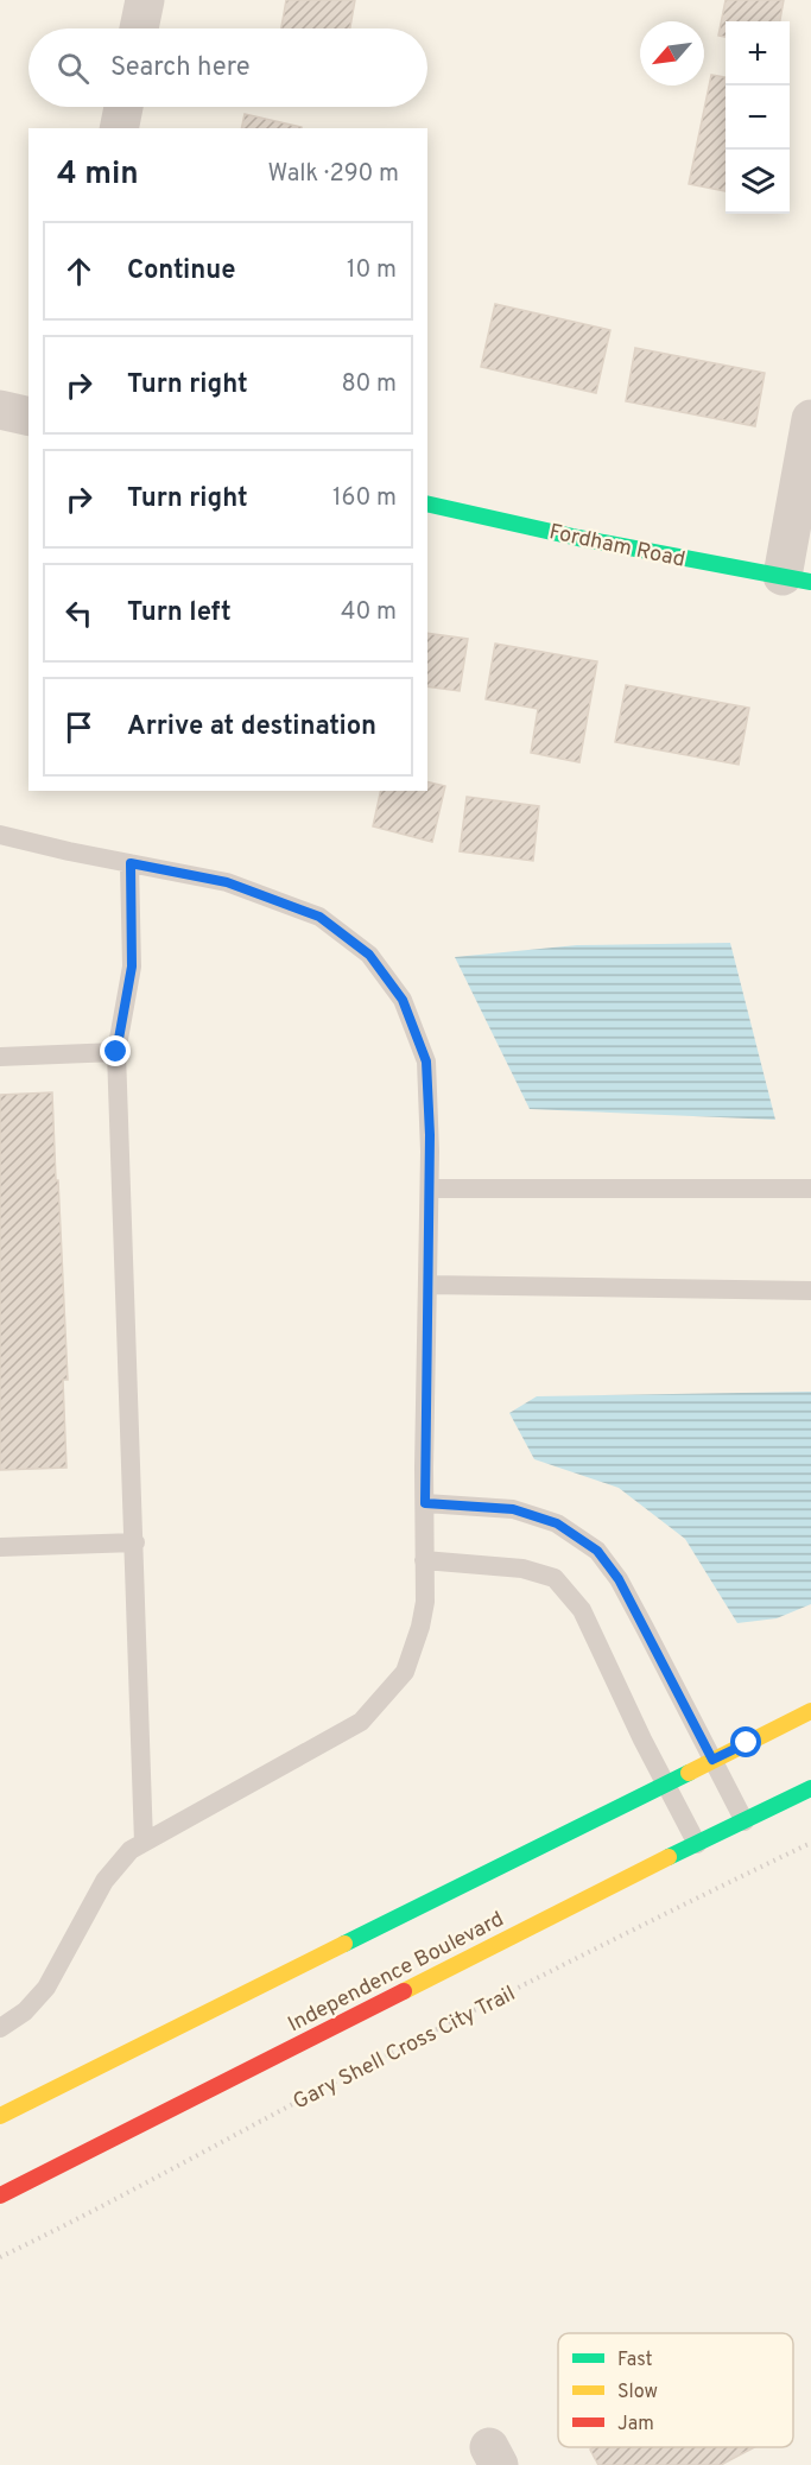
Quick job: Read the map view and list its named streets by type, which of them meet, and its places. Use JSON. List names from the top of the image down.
{
  "streets": {
    "main road": ["Fordham Road", "Independence Boulevard"],
    "path": ["Gary Shell Cross City Trail"]
  },
  "legend": ["Fast", "Slow", "Jam"],
  "north": "bottom left",
  "page": {
    "map_buttons": ["+", "−"],
    "search": "Search here",
    "heading": ["4 min", "Walk · 290 m"],
    "list": [
      ["Continue", "10 m"],
      ["Turn right", "80 m"],
      ["Turn right", "160 m"],
      ["Turn left", "40 m"],
      "Arrive at destination"
    ]
  }
}
